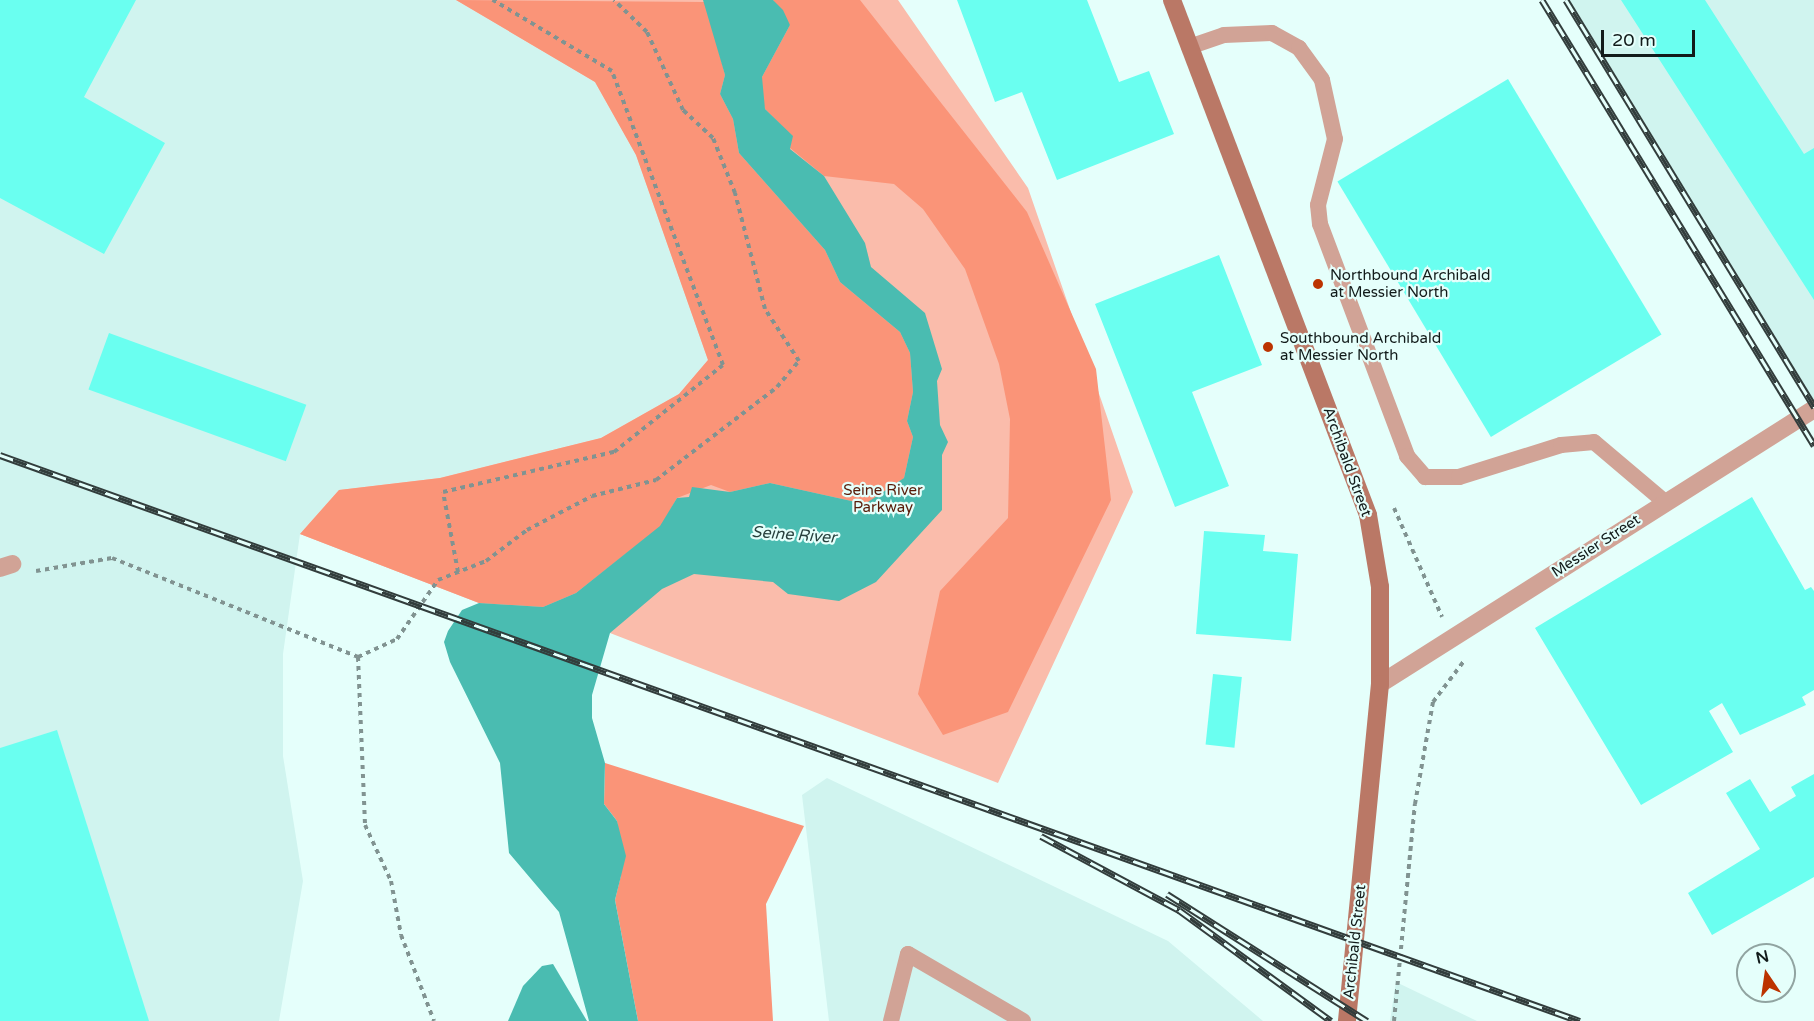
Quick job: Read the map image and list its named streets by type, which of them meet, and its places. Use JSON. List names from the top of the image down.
{
  "streets": {
    "main road": ["Archibald Street"],
    "street": ["Messier Street"]
  },
  "crossings": [
    ["Archibald Street", "Messier Street"]
  ],
  "water": ["Seine River"],
  "parks": ["Seine River Parkway"],
  "places": ["Northbound Archibald at Messier North", "Southbound Archibald at Messier North"],
  "scale_bar": "20 m",
  "north": "top"
}
